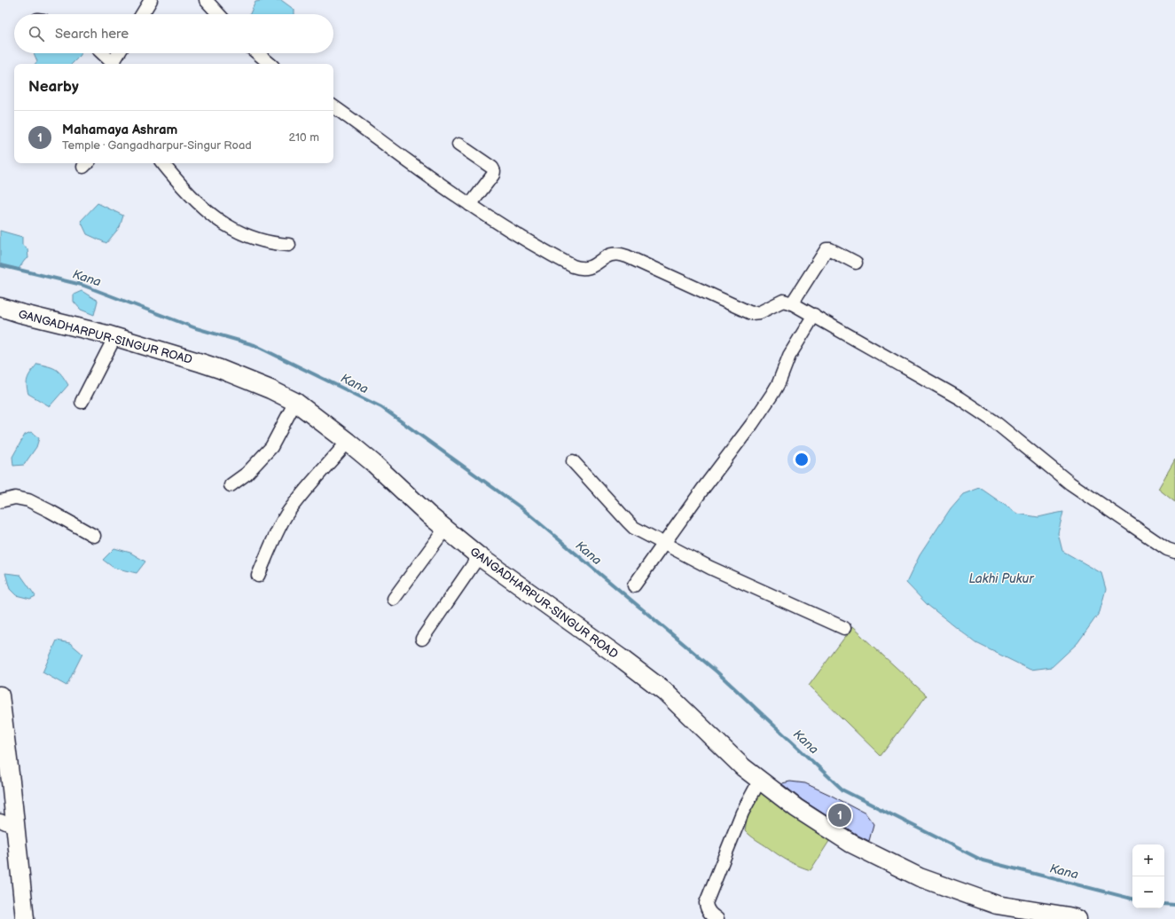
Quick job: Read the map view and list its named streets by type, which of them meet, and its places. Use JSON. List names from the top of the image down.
{
  "streets": {
    "street": ["GANGADHARPUR-SINGUR ROAD"]
  },
  "water": ["Kana", "Lakhi Pukur"],
  "page": {
    "search": "Search here",
    "heading": "Nearby",
    "list": [
      {
        "mark": "1",
        "name": "Mahamaya Ashram",
        "note": "Temple · Gangadharpur-Singur Road",
        "value": "210 m"
      }
    ],
    "pins": "1",
    "map_buttons": ["+", "−"]
  }
}
